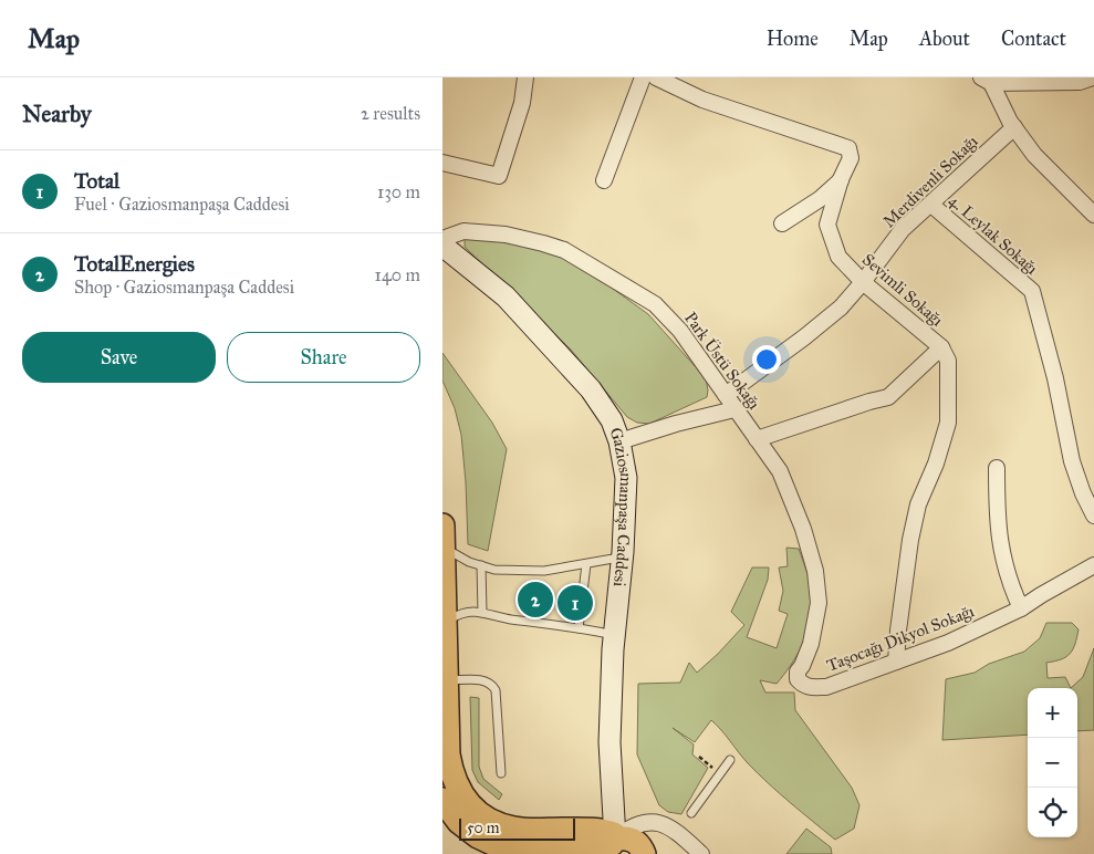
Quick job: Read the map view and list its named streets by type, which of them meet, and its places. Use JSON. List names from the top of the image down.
{
  "streets": {
    "main road": ["Gaziosmanpaşa Caddesi"],
    "street": [
      "Merdivenli Sokağı",
      "4. Leylak Sokağı",
      "Sevimli Sokağı",
      "Park Üstü Sokağı",
      "Taşocağı Dikyol Sokağı"
    ]
  },
  "crossings": [
    ["Merdivenli Sokağı", "4. Leylak Sokağı"],
    ["Merdivenli Sokağı", "Sevimli Sokağı"],
    ["Merdivenli Sokağı", "Park Üstü Sokağı"],
    ["Sevimli Sokağı", "Taşocağı Dikyol Sokağı"],
    ["Park Üstü Sokağı", "Taşocağı Dikyol Sokağı"]
  ],
  "scale_bar": "50 m",
  "page": {
    "header": "Map",
    "nav": [
      "Home",
      "Map",
      "About",
      "Contact"
    ],
    "heading": ["Nearby", "2 results"],
    "list": [
      {
        "mark": "1",
        "name": "Total",
        "note": "Fuel · Gaziosmanpaşa Caddesi",
        "value": "130 m"
      },
      {
        "mark": "2",
        "name": "TotalEnergies",
        "note": "Shop · Gaziosmanpaşa Caddesi",
        "value": "140 m"
      }
    ],
    "buttons": ["Save", "Share"],
    "pins": ["2", "1"],
    "map_buttons": ["+", "−"],
    "scale": "50 m"
  }
}
